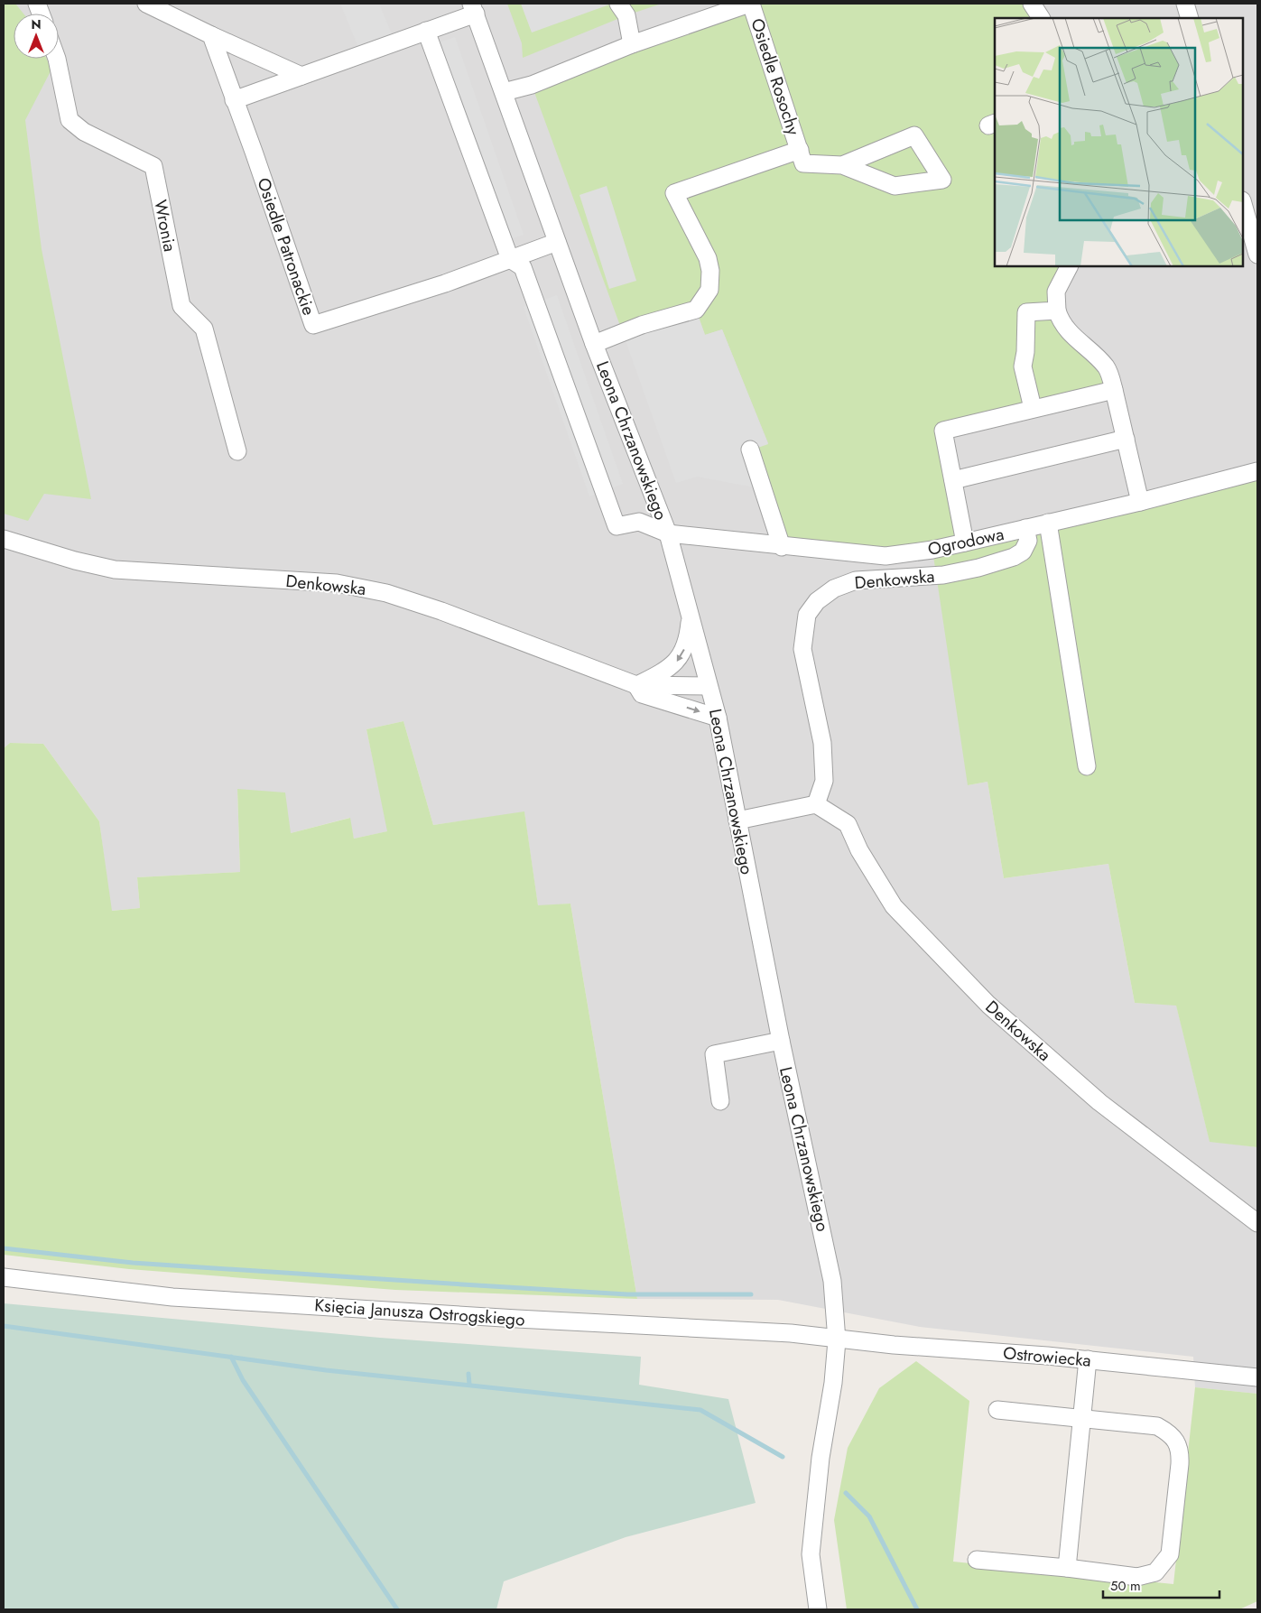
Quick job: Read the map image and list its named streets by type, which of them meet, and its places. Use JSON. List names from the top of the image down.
{
  "streets": {
    "street": [
      "Osiedle Rosochy",
      "Wronia",
      "Osiedle Patronackie",
      "Leona Chrzanowskiego",
      "Ogrodowa",
      "Denkowska",
      "Księcia Janusza Ostrogskiego",
      "Ostrowiecka"
    ]
  },
  "crossings": [
    ["Osiedle Rosochy", "Leona Chrzanowskiego"],
    ["Osiedle Patronackie", "Leona Chrzanowskiego"],
    ["Osiedle Patronackie", "Ogrodowa"],
    ["Leona Chrzanowskiego", "Ogrodowa"],
    ["Leona Chrzanowskiego", "Denkowska"],
    ["Leona Chrzanowskiego", "Księcia Janusza Ostrogskiego"],
    ["Leona Chrzanowskiego", "Ostrowiecka"],
    ["Ogrodowa", "Denkowska"],
    ["Księcia Janusza Ostrogskiego", "Ostrowiecka"]
  ],
  "scale_bar": "50 m",
  "north": "top"
}
